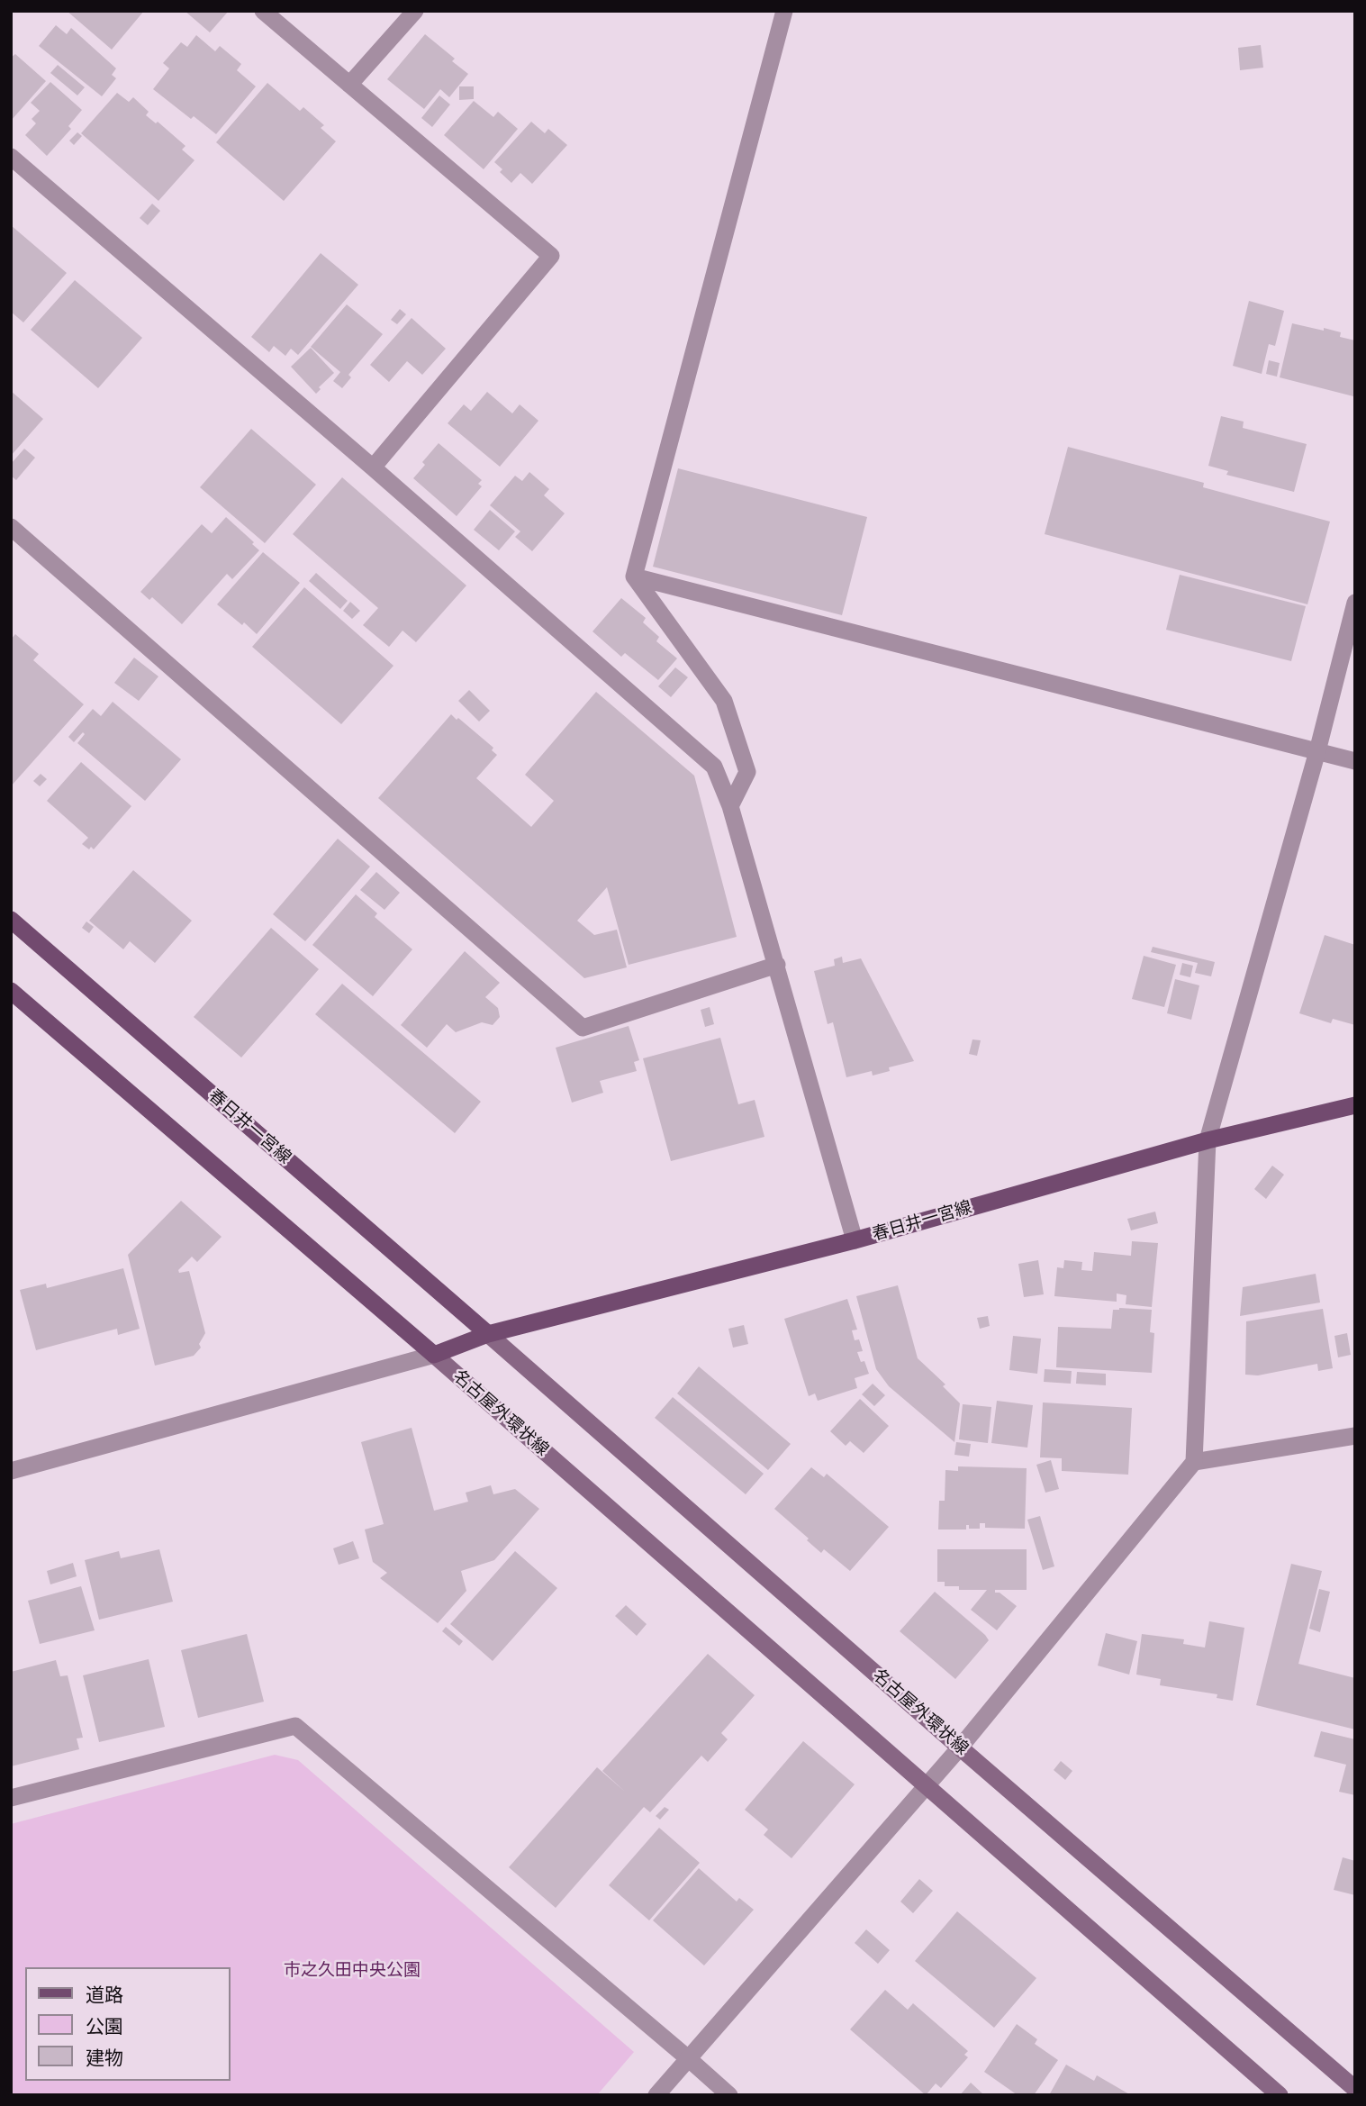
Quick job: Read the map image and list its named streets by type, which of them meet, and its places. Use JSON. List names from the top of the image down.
{
  "streets": {
    "main road": ["春日井一宮線", "名古屋外環状線"]
  },
  "crossings": [
    ["春日井一宮線", "名古屋外環状線"]
  ],
  "parks": ["市之久田中央公園"],
  "legend": ["道路", "公園", "建物"]
}
